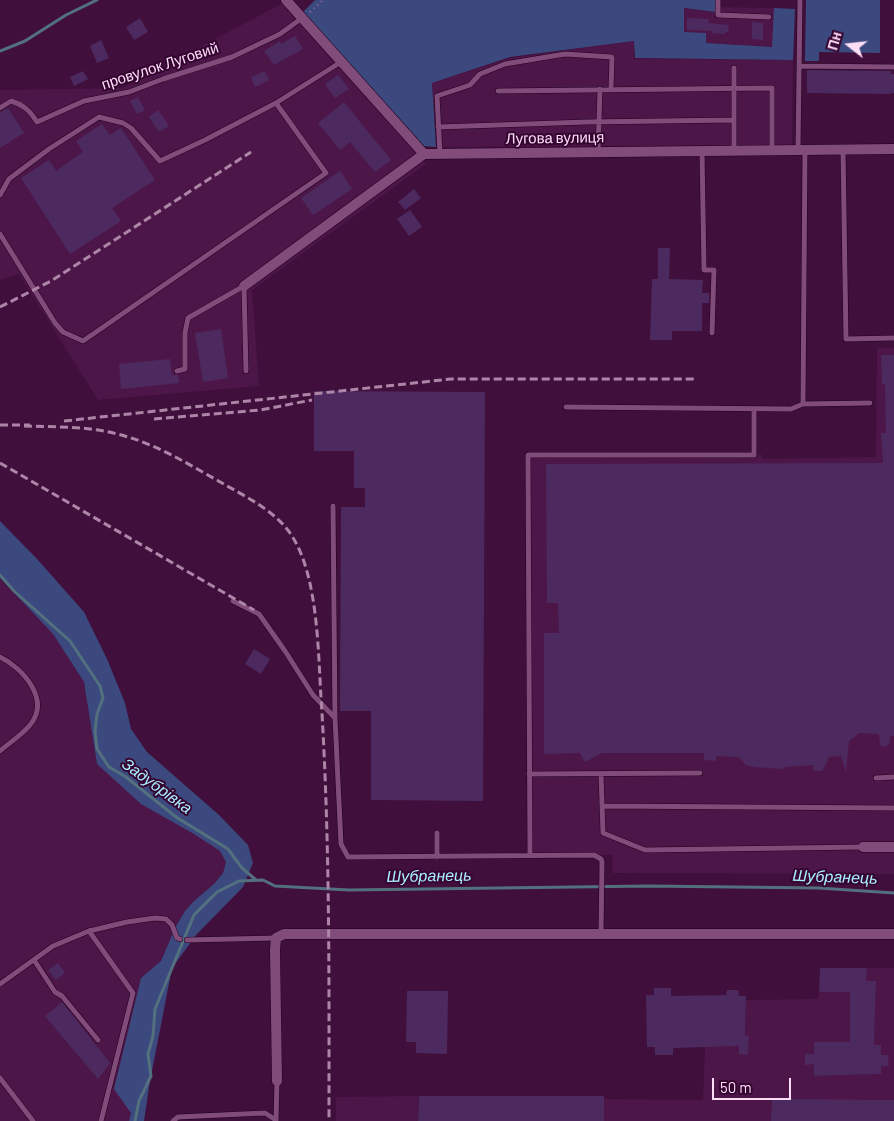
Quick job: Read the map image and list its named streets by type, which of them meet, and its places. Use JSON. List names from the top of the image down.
{
  "streets": {
    "street": ["Лугова вулиця"],
    "lane": ["провулок Луговий"]
  },
  "water": ["Задубрівка", "Шубранець"],
  "scale_bar": "50 m",
  "north": "left"
}
